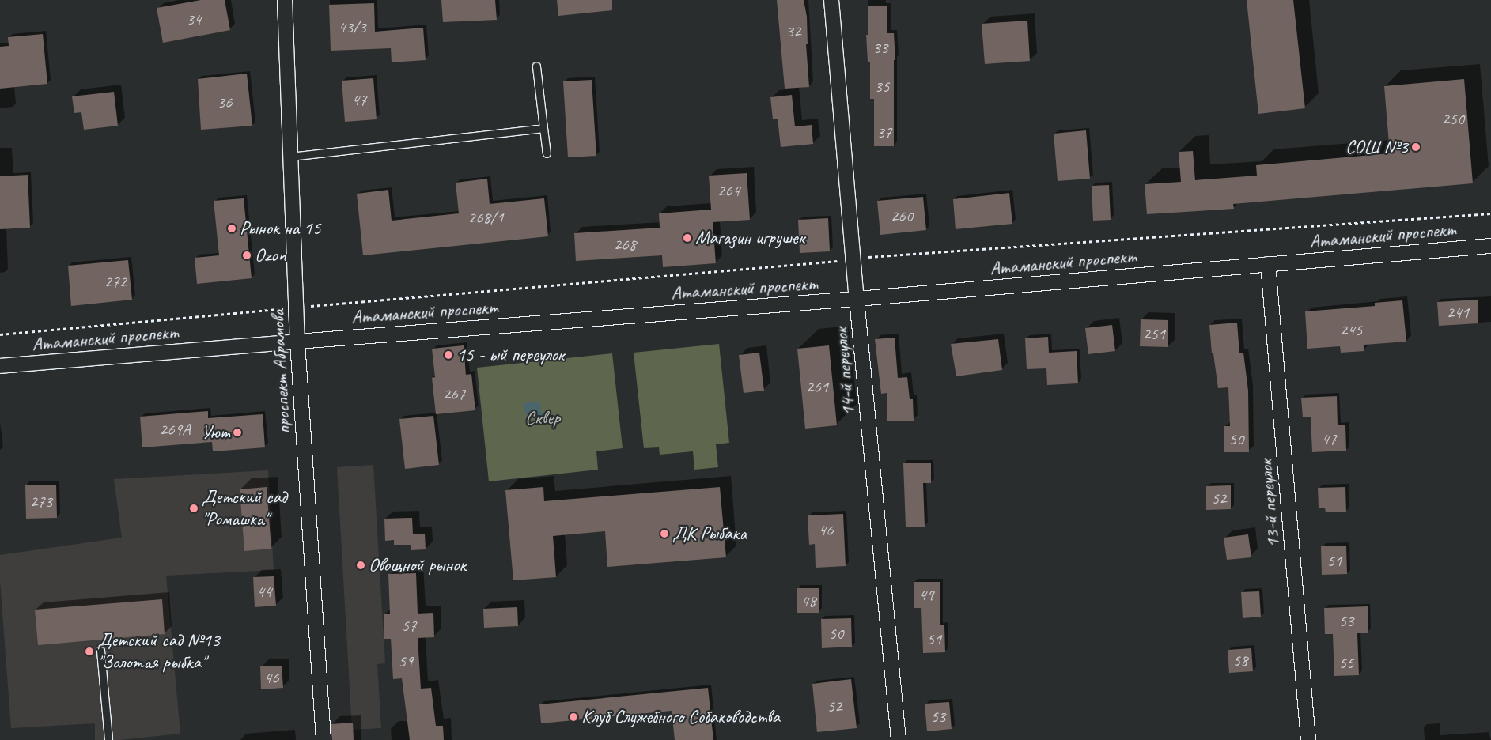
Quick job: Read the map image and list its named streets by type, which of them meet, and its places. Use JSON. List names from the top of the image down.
{
  "streets": {
    "street": [
      "Атаманский проспект",
      "проспект Абрамова",
      "14-й переулок",
      "13-й переулок"
    ]
  },
  "crossings": [
    ["Атаманский проспект", "проспект Абрамова"],
    ["Атаманский проспект", "14-й переулок"],
    ["Атаманский проспект", "13-й переулок"]
  ],
  "parks": ["Сквер"],
  "places": [
    "СОШ №3",
    "Рынок на 15",
    "Магазин игрушек",
    "Ozon",
    "15 - ый переулок",
    "Уют",
    "Детский сад \"Ромашка\"",
    "ДК Рыбака",
    "Овощной рынок",
    "Детский сад №13 \"Золотая рыбка\"",
    "Клуб Служебного Собаководства"
  ],
  "house_numbers": [
    "34",
    "43/3",
    "32",
    "33",
    "35",
    "47",
    "36",
    "250",
    "37",
    "264",
    "260",
    "268/1",
    "268",
    "272",
    "241",
    "245",
    "251",
    "261",
    "267",
    "269А",
    "50",
    "47",
    "52",
    "273",
    "46",
    "51",
    "44",
    "49",
    "48",
    "53",
    "57",
    "50",
    "51",
    "58",
    "59",
    "55",
    "46",
    "52",
    "53"
  ]
}
